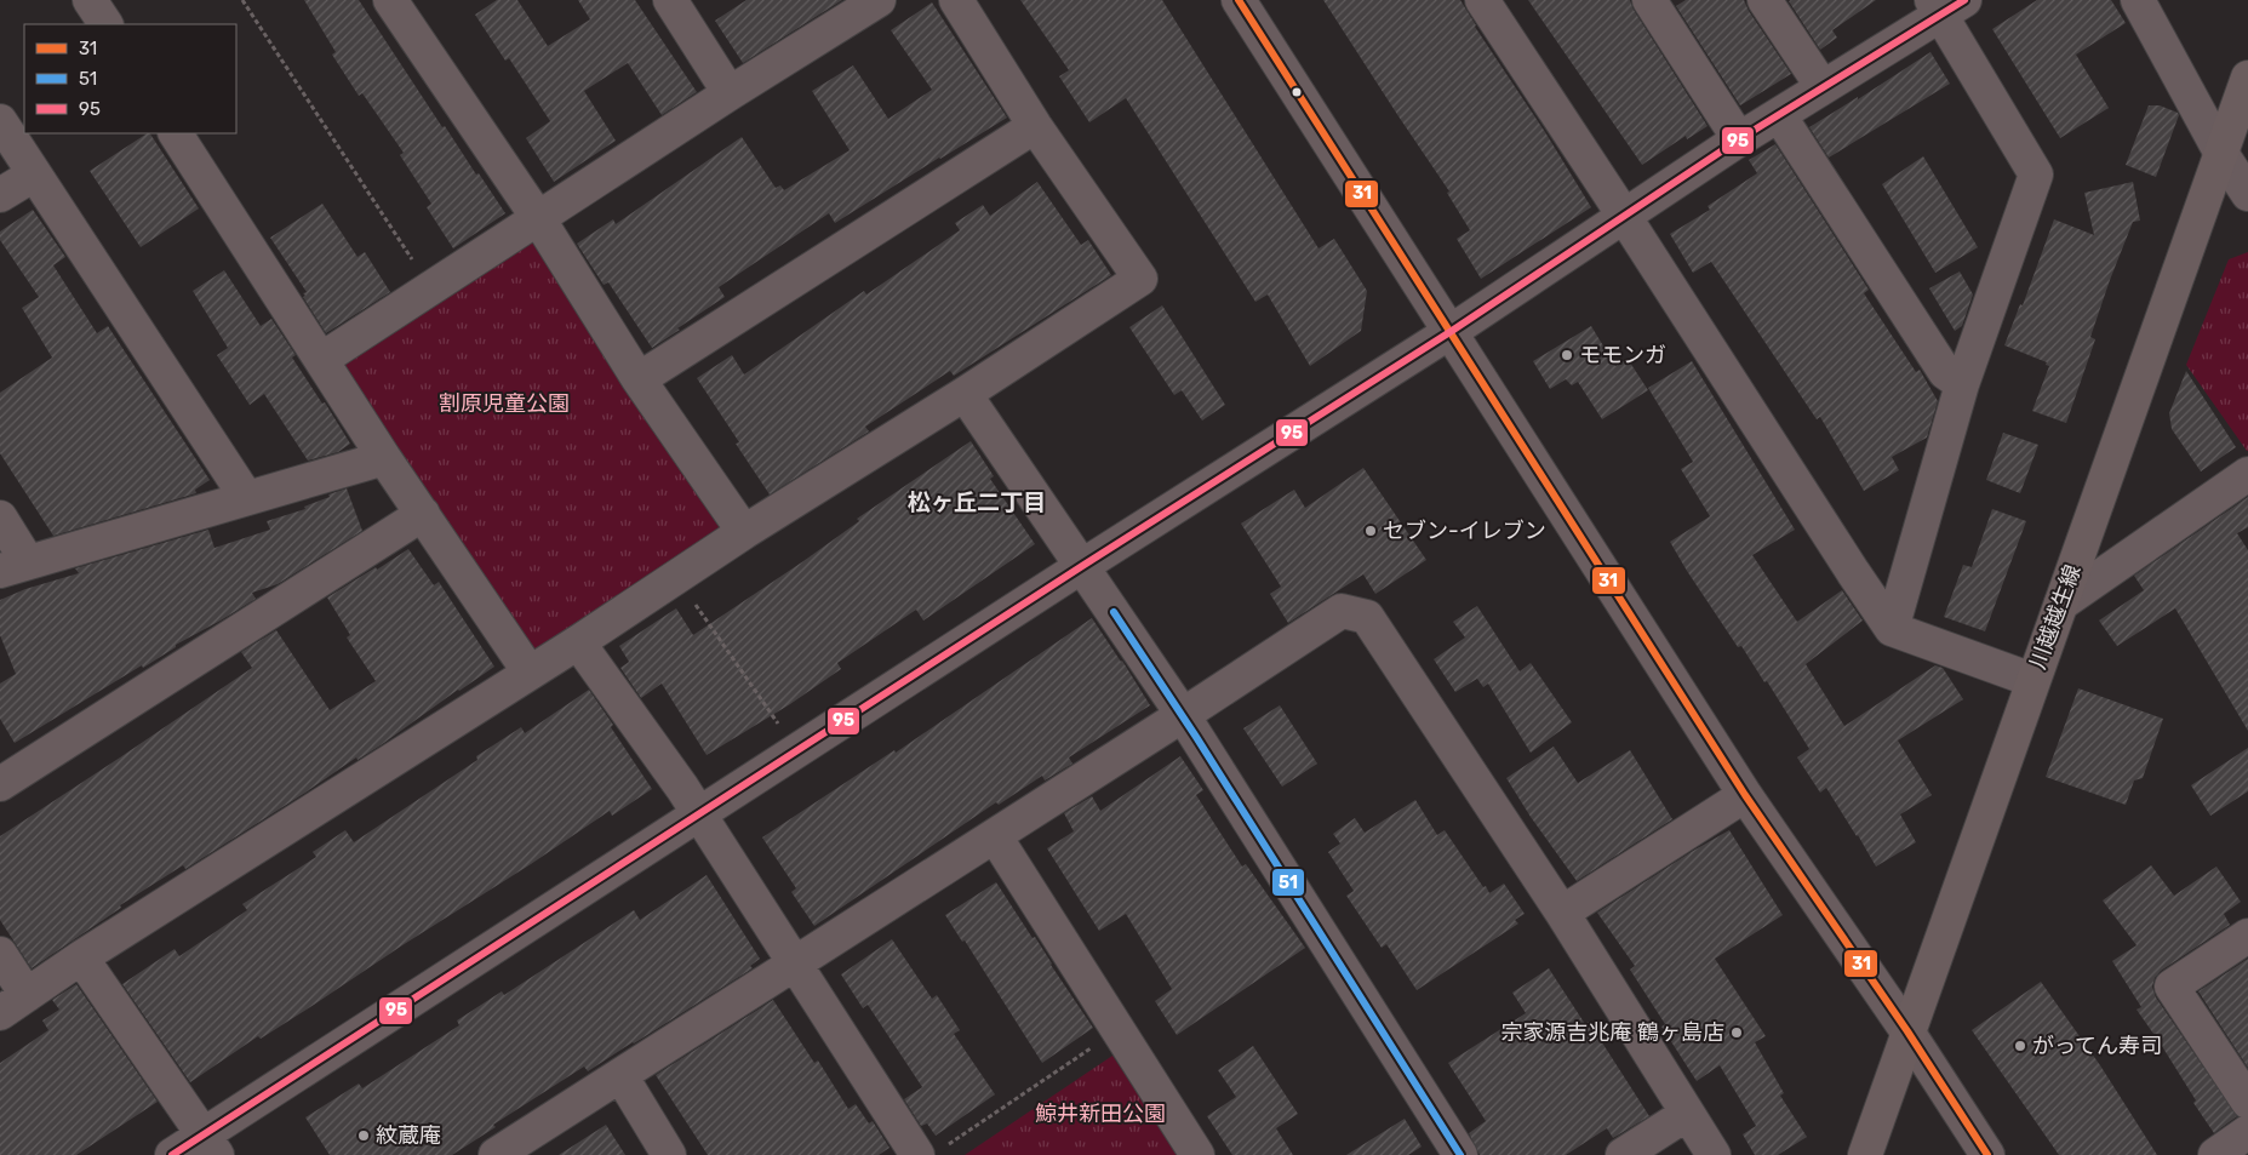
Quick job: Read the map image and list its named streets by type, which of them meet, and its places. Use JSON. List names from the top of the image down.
{
  "streets": {
    "main road": ["川越越生線"]
  },
  "districts": ["松ヶ丘二丁目"],
  "parks": ["割原児童公園", "鯨井新田公園"],
  "places": [
    "モモンガ",
    "セブン-イレブン",
    "宗家源吉兆庵 鶴ヶ島店",
    "がってん寿司",
    "紋蔵庵"
  ],
  "lines": ["transit line 31", "transit line 95", "transit line 51"],
  "legend": ["31", "51", "95"]
}
